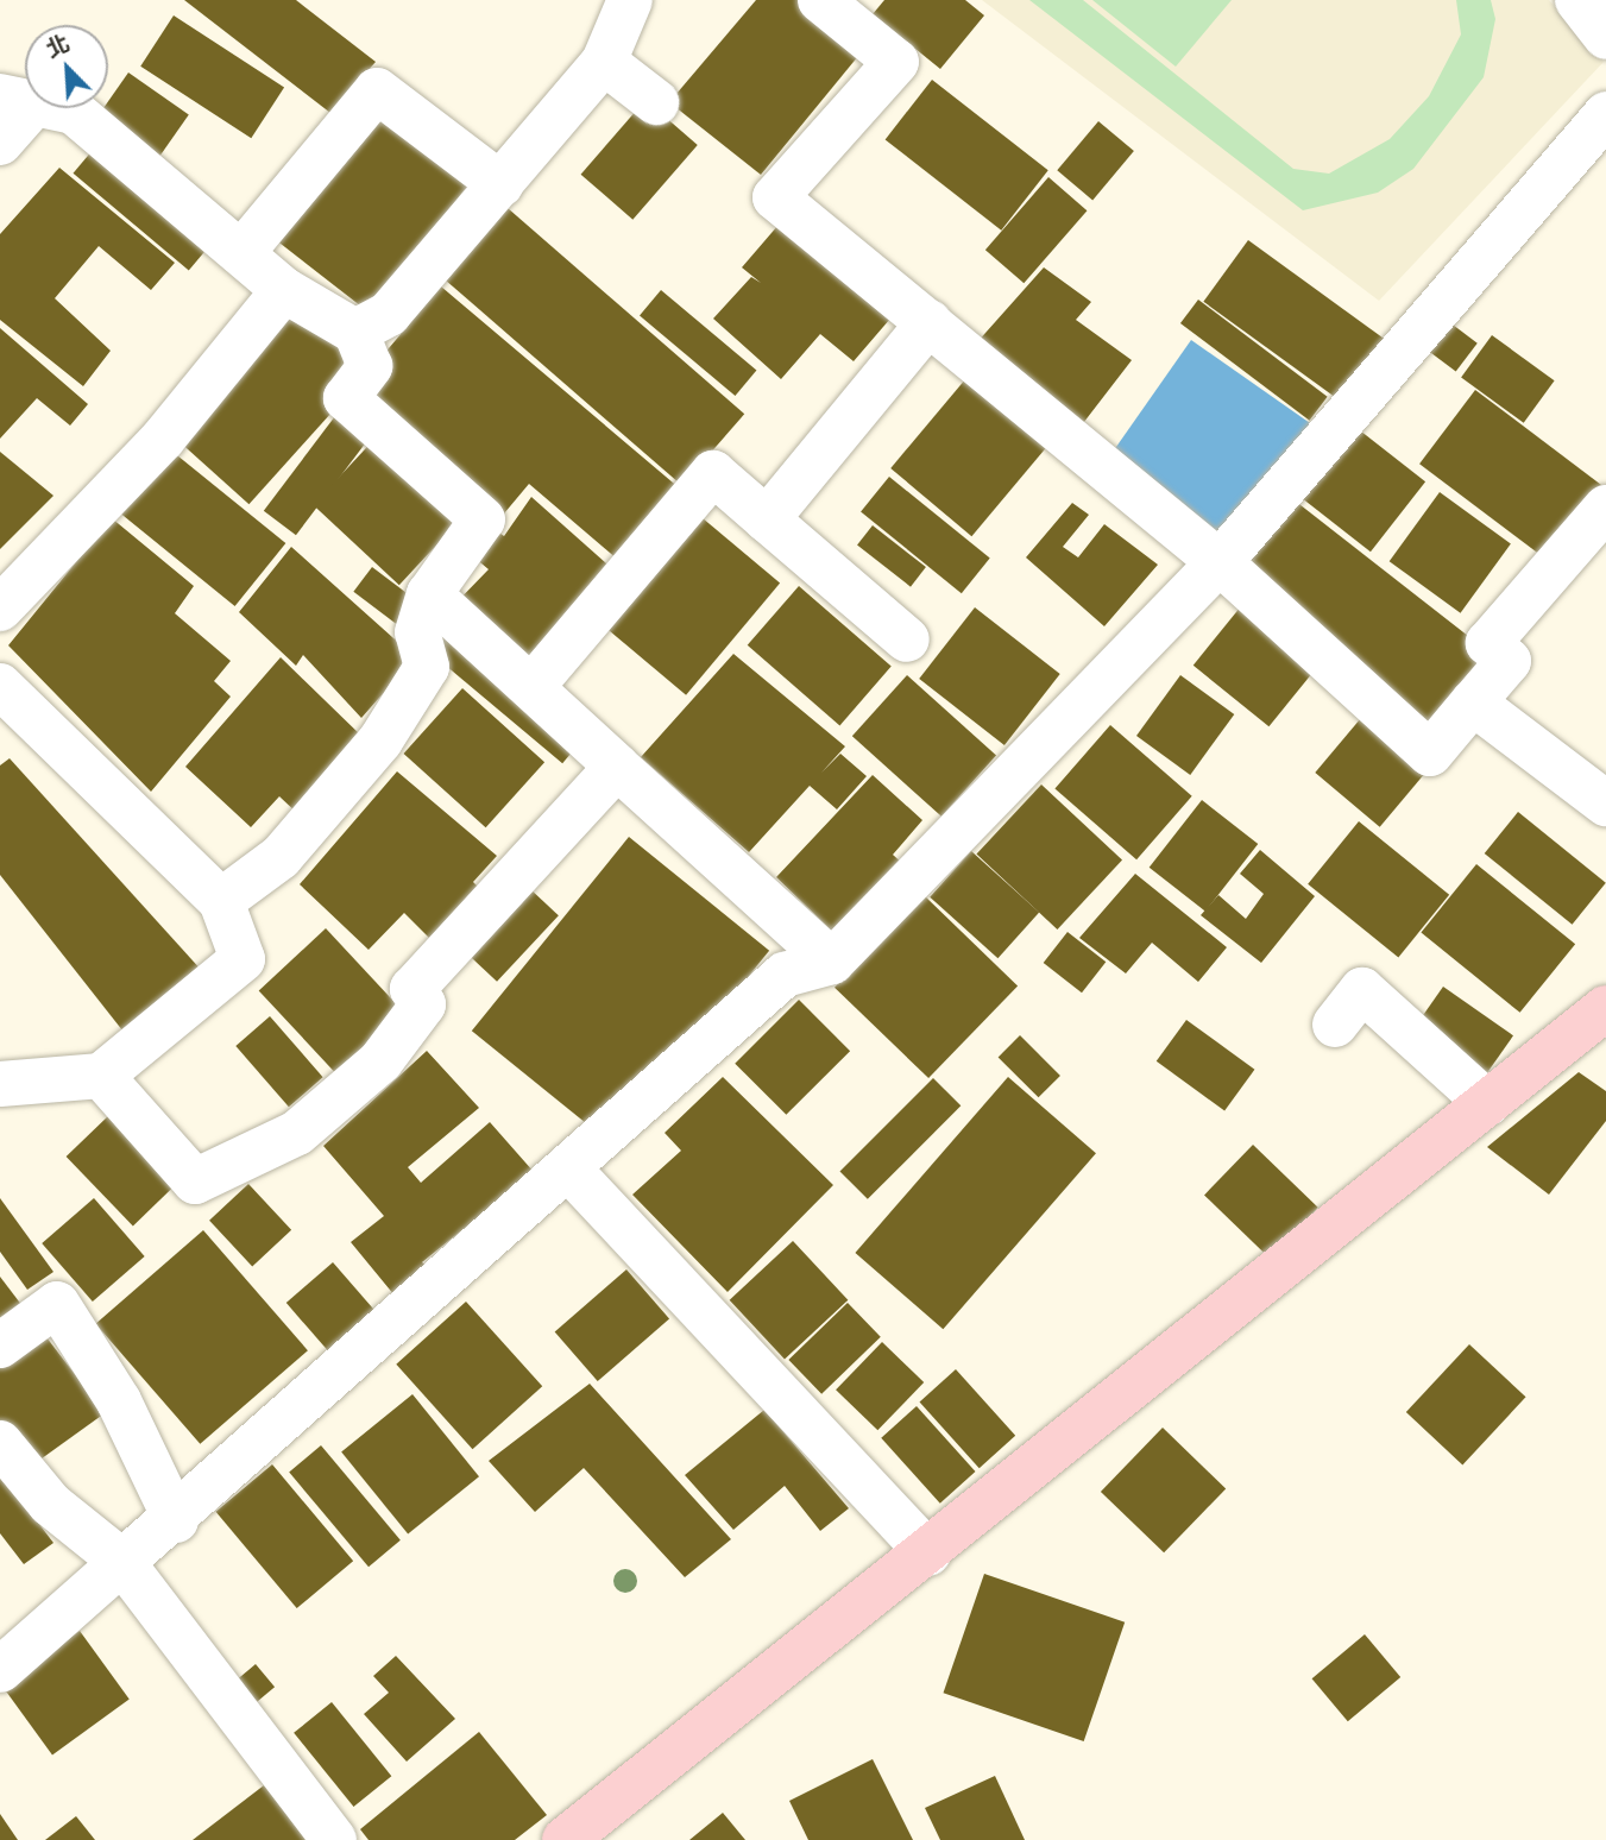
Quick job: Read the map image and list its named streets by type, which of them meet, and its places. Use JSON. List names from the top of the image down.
{
  "north": "top left"
}
